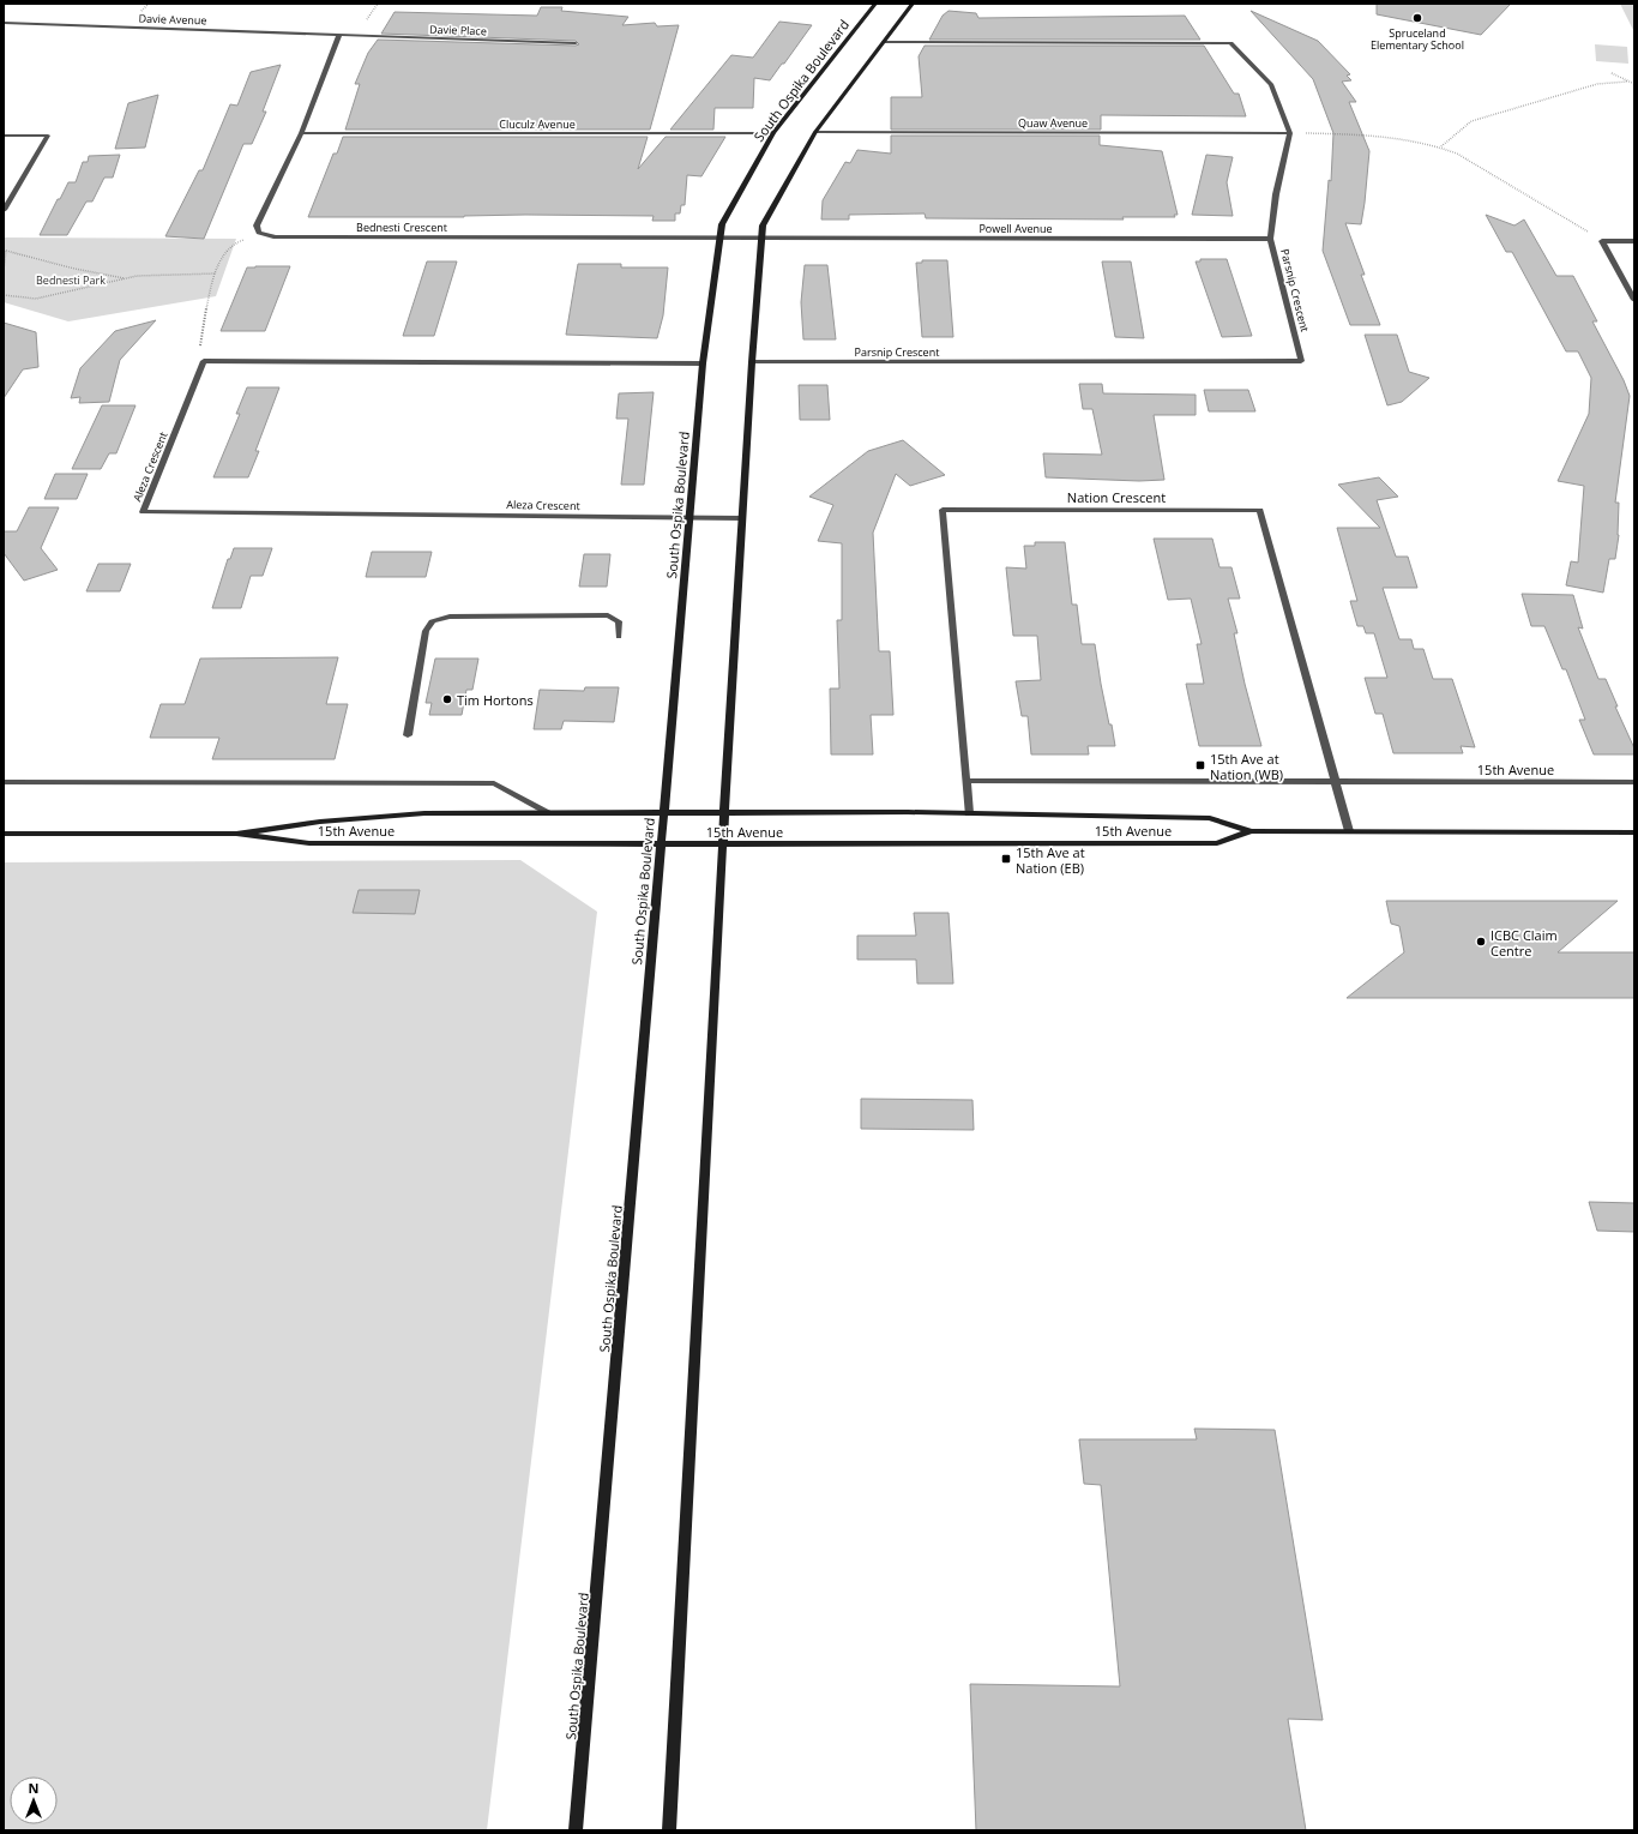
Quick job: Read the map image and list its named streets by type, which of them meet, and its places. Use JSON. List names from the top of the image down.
{
  "streets": {
    "main road": ["South Ospika Boulevard", "15th Avenue"],
    "street": [
      "Davie Avenue",
      "Davie Place",
      "Quaw Avenue",
      "Cluculz Avenue",
      "Bednesti Crescent",
      "Powell Avenue",
      "Parsnip Crescent",
      "Aleza Crescent",
      "Nation Crescent"
    ]
  },
  "crossings": [
    ["Davie Avenue", "Davie Place"],
    ["South Ospika Boulevard", "Cluculz Avenue"],
    ["South Ospika Boulevard", "Bednesti Crescent"],
    ["South Ospika Boulevard", "Aleza Crescent"],
    ["South Ospika Boulevard", "15th Avenue"],
    ["Quaw Avenue", "Parsnip Crescent"],
    ["Bednesti Crescent", "Powell Avenue"],
    ["Powell Avenue", "Parsnip Crescent"],
    ["Nation Crescent", "15th Avenue"]
  ],
  "parks": ["Bednesti Park"],
  "places": {
    "other": ["Spruceland Elementary School", "Tim Hortons", "ICBC Claim Centre"],
    "transit": ["15th Ave at Nation (WB)", "15th Ave at Nation (EB)"]
  },
  "north": "top"
}
